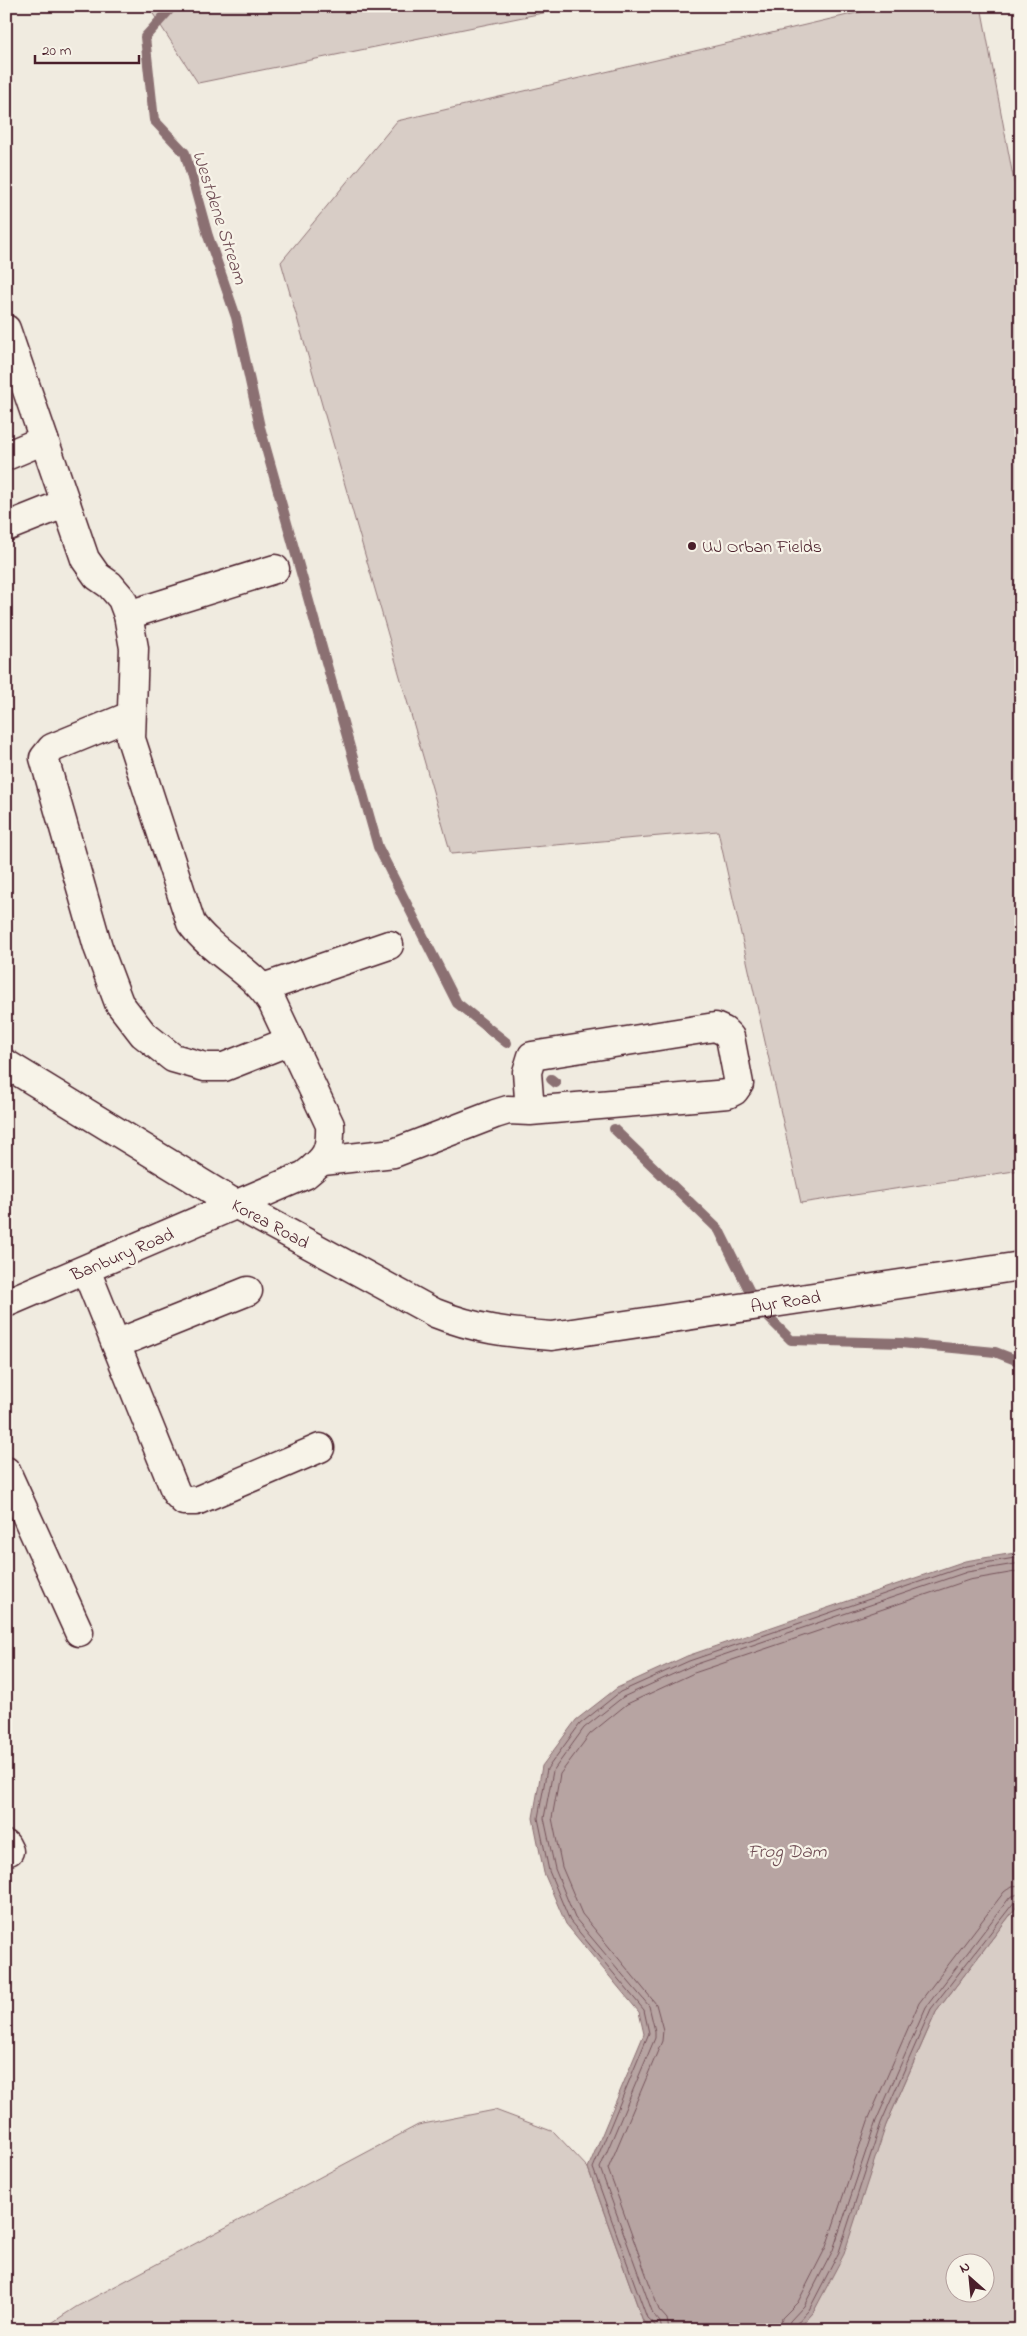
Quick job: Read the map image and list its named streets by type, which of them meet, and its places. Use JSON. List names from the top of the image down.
{
  "streets": {
    "street": ["Korea Road", "Banbury Road", "Ayr Road"]
  },
  "crossings": [
    ["Korea Road", "Banbury Road"],
    ["Korea Road", "Ayr Road"]
  ],
  "water": ["Westdene Stream", "Frog Dam"],
  "places": ["UJ Orban Fields"],
  "scale_bar": "20 m",
  "north": "top left"
}
